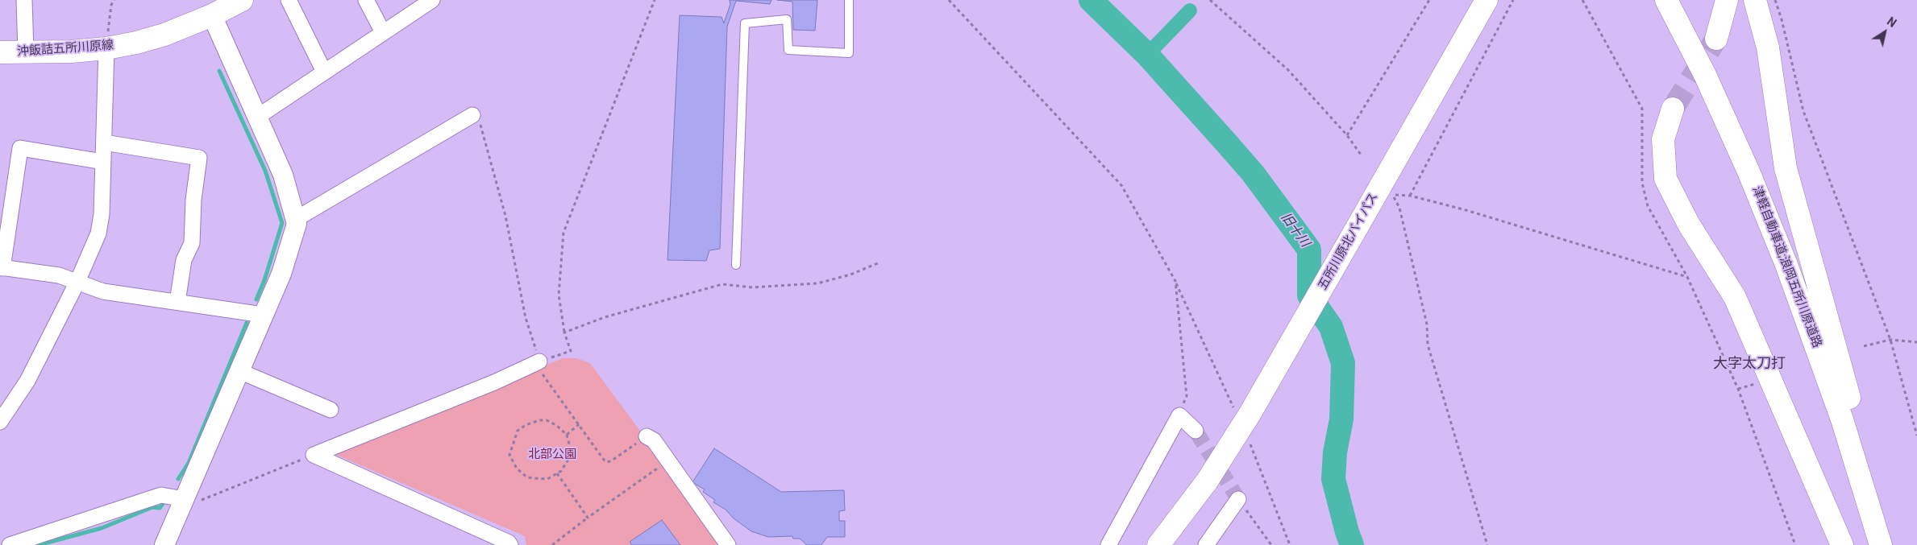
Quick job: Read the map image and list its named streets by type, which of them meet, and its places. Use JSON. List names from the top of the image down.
{
  "streets": {
    "main road": ["沖飯詰五所川原線", "五所川原北バイパス", "津軽自動車道;浪岡五所川原道路"]
  },
  "districts": ["大字太刀打"],
  "water": ["旧十川"],
  "parks": ["北部公園"],
  "north": "top right"
}
